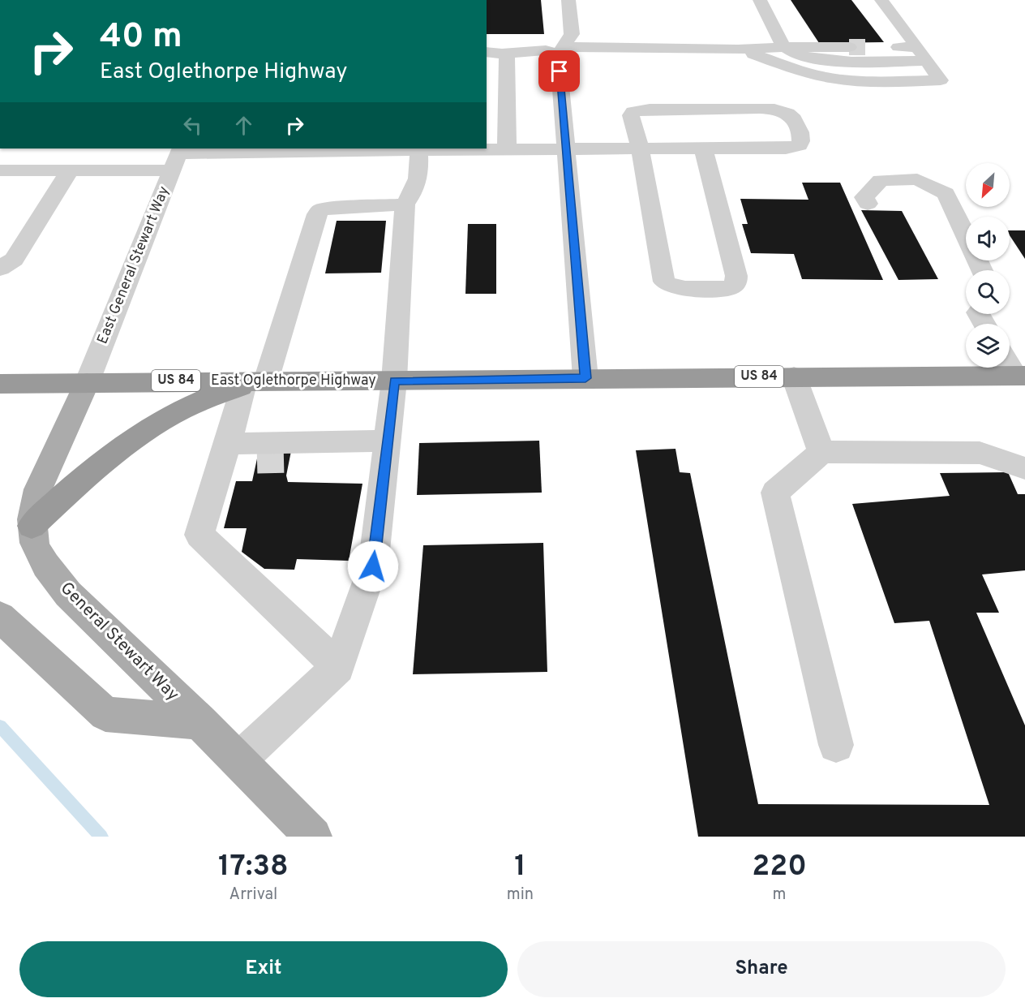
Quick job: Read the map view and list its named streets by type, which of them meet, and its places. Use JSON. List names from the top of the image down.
{
  "streets": {
    "highway": ["US 84", "East Oglethorpe Highway"],
    "main road": ["General Stewart Way"],
    "street": ["East General Stewart Way"]
  },
  "crossings": [
    ["East General Stewart Way", "East Oglethorpe Highway"],
    ["East General Stewart Way", "General Stewart Way"],
    ["East Oglethorpe Highway", "General Stewart Way"]
  ],
  "north": "bottom left",
  "page": {
    "turn": ["40 m", "East Oglethorpe Highway"],
    "eta": [
      "17:38",
      "Arrival",
      "1",
      "min",
      "220",
      "m"
    ],
    "buttons": ["Exit", "Share"]
  }
}
